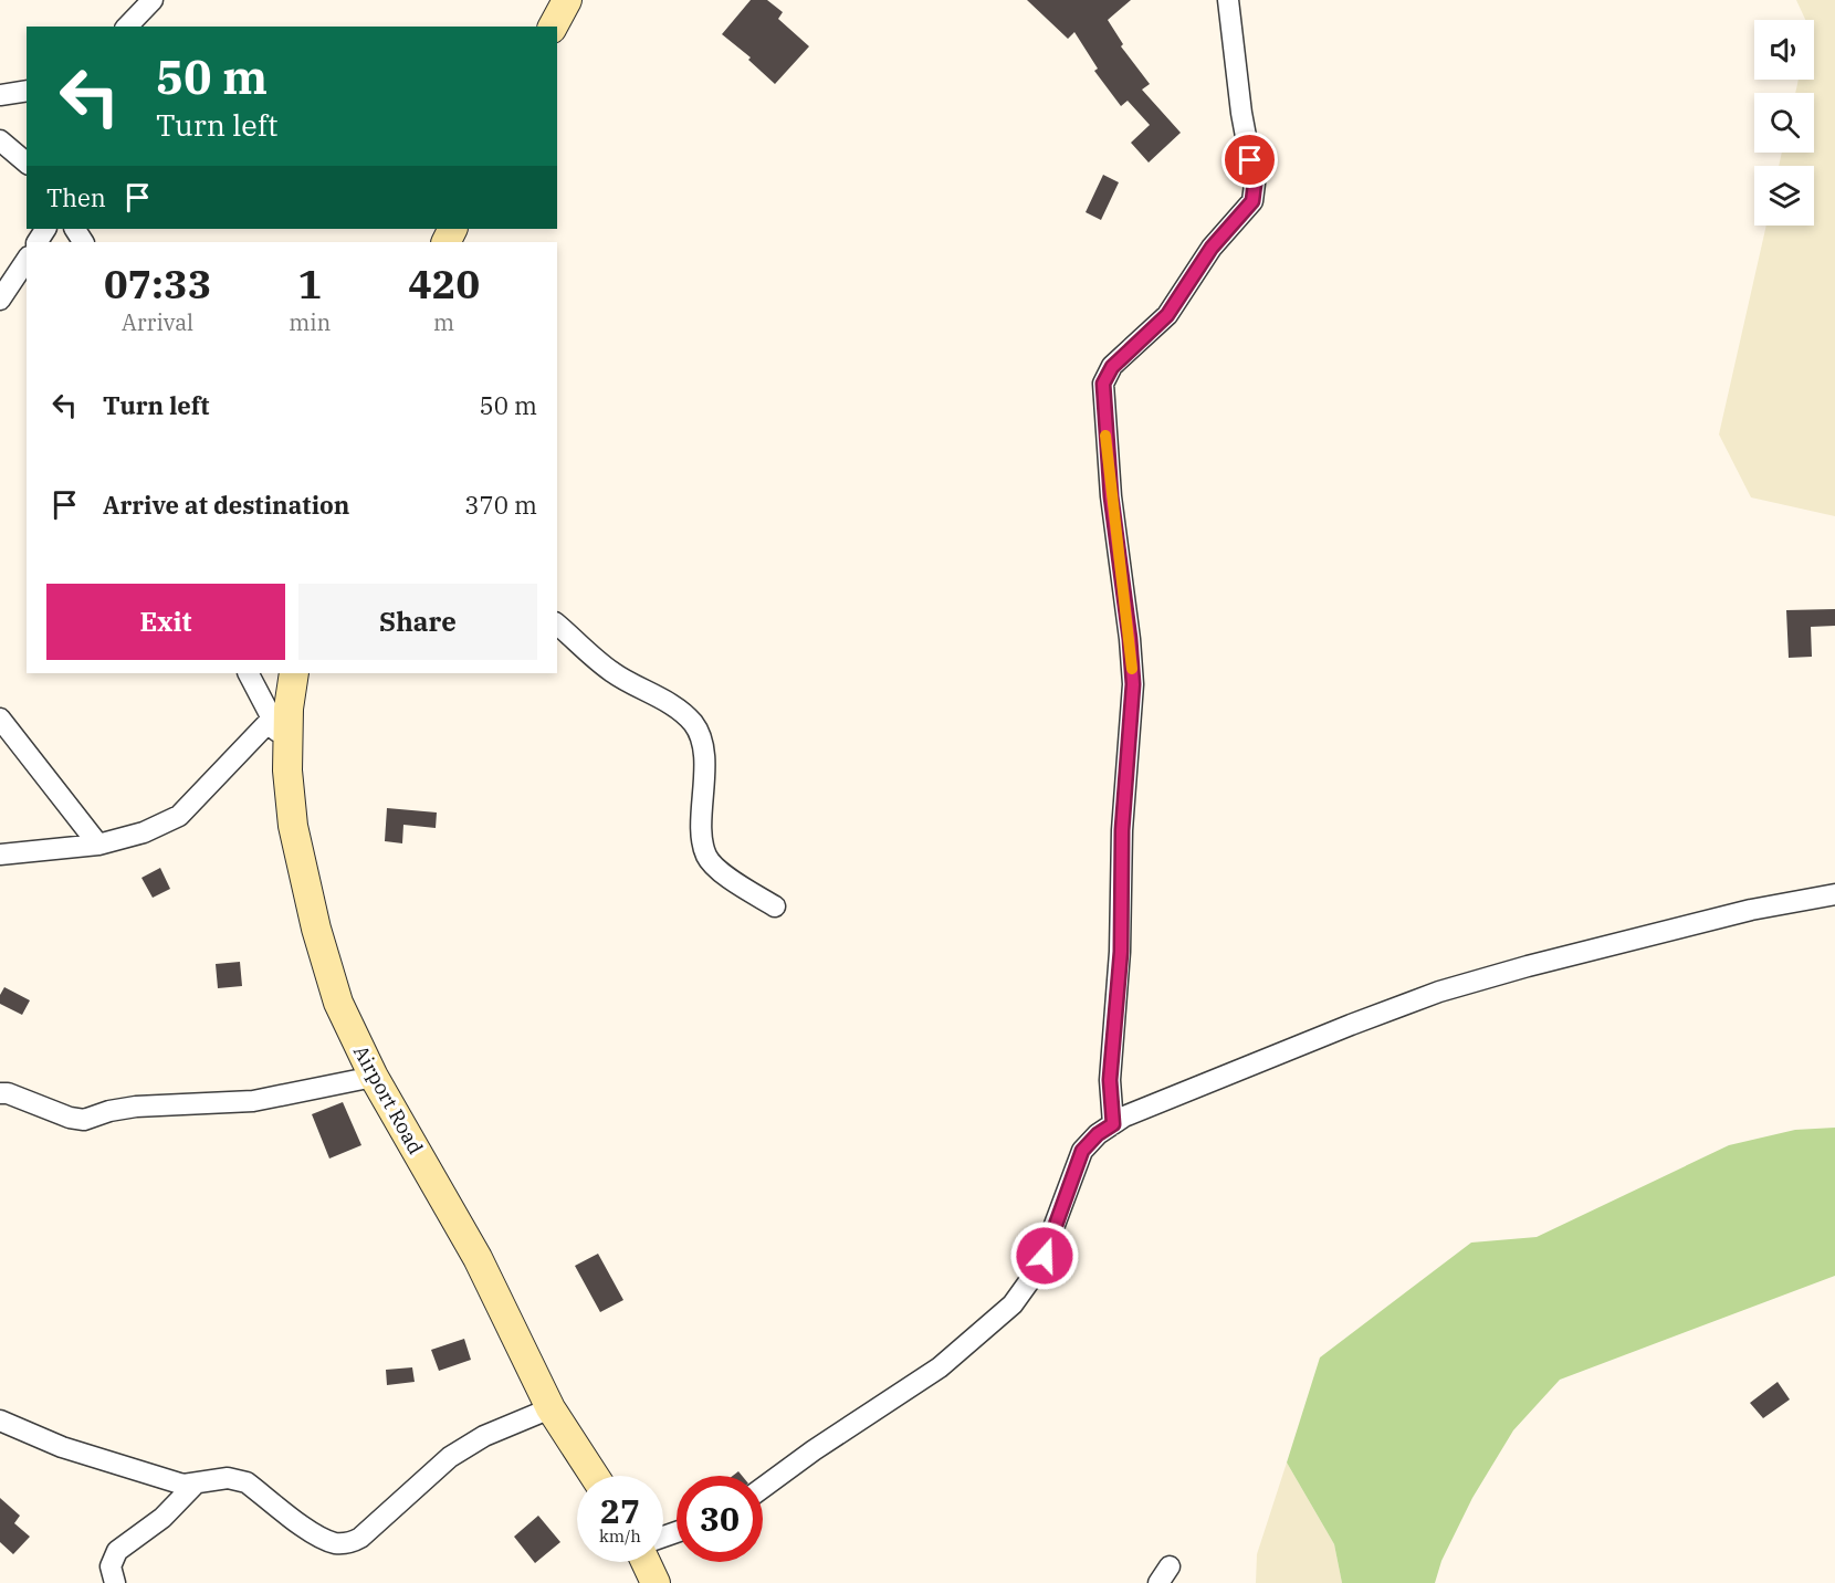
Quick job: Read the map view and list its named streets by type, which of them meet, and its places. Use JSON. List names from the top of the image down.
{
  "streets": {
    "main road": ["Airport Road"]
  },
  "page": {
    "turn": ["50 m", "Turn left"],
    "then": "Then",
    "eta": [
      "07:33",
      "Arrival",
      "1",
      "min",
      "420",
      "m"
    ],
    "list": [
      {
        "name": "Turn left",
        "value": "50 m"
      },
      {
        "name": "Arrive at destination",
        "value": "370 m"
      }
    ],
    "buttons": ["Exit", "Share"],
    "speed": "27 km/h",
    "limit": "30"
  }
}
